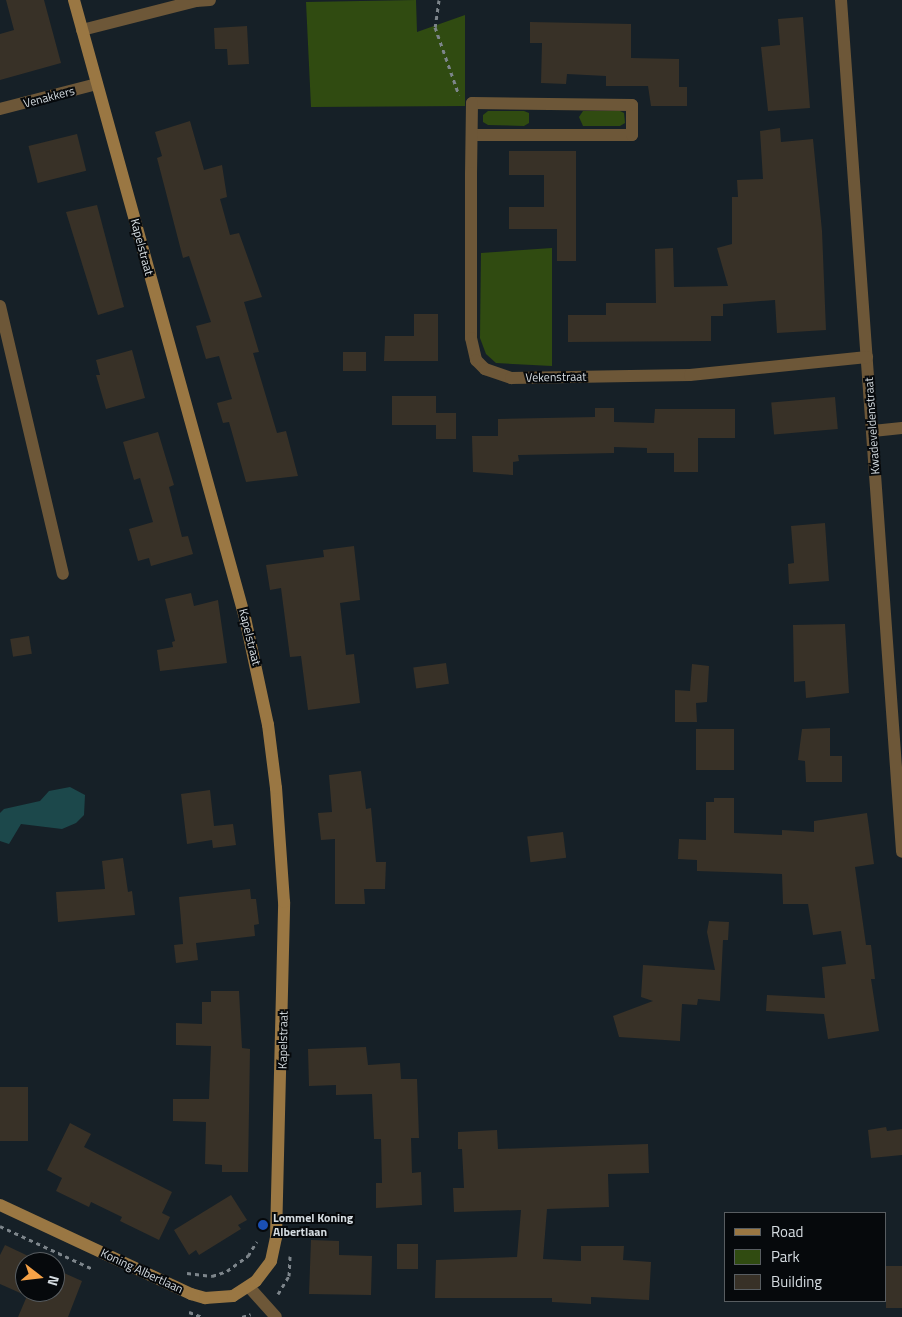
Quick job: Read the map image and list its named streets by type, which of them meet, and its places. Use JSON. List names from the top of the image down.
{
  "streets": {
    "main road": ["Kapelstraat", "Koning Albertlaan"],
    "street": ["Venakkers", "Vekenstraat", "Kwadeveldenstraat"]
  },
  "crossings": [
    ["Venakkers", "Kapelstraat"],
    ["Kapelstraat", "Koning Albertlaan"],
    ["Vekenstraat", "Kwadeveldenstraat"]
  ],
  "places": ["Lommel Koning Albertlaan"],
  "legend": ["Road", "Park", "Building"],
  "north": "right"
}
